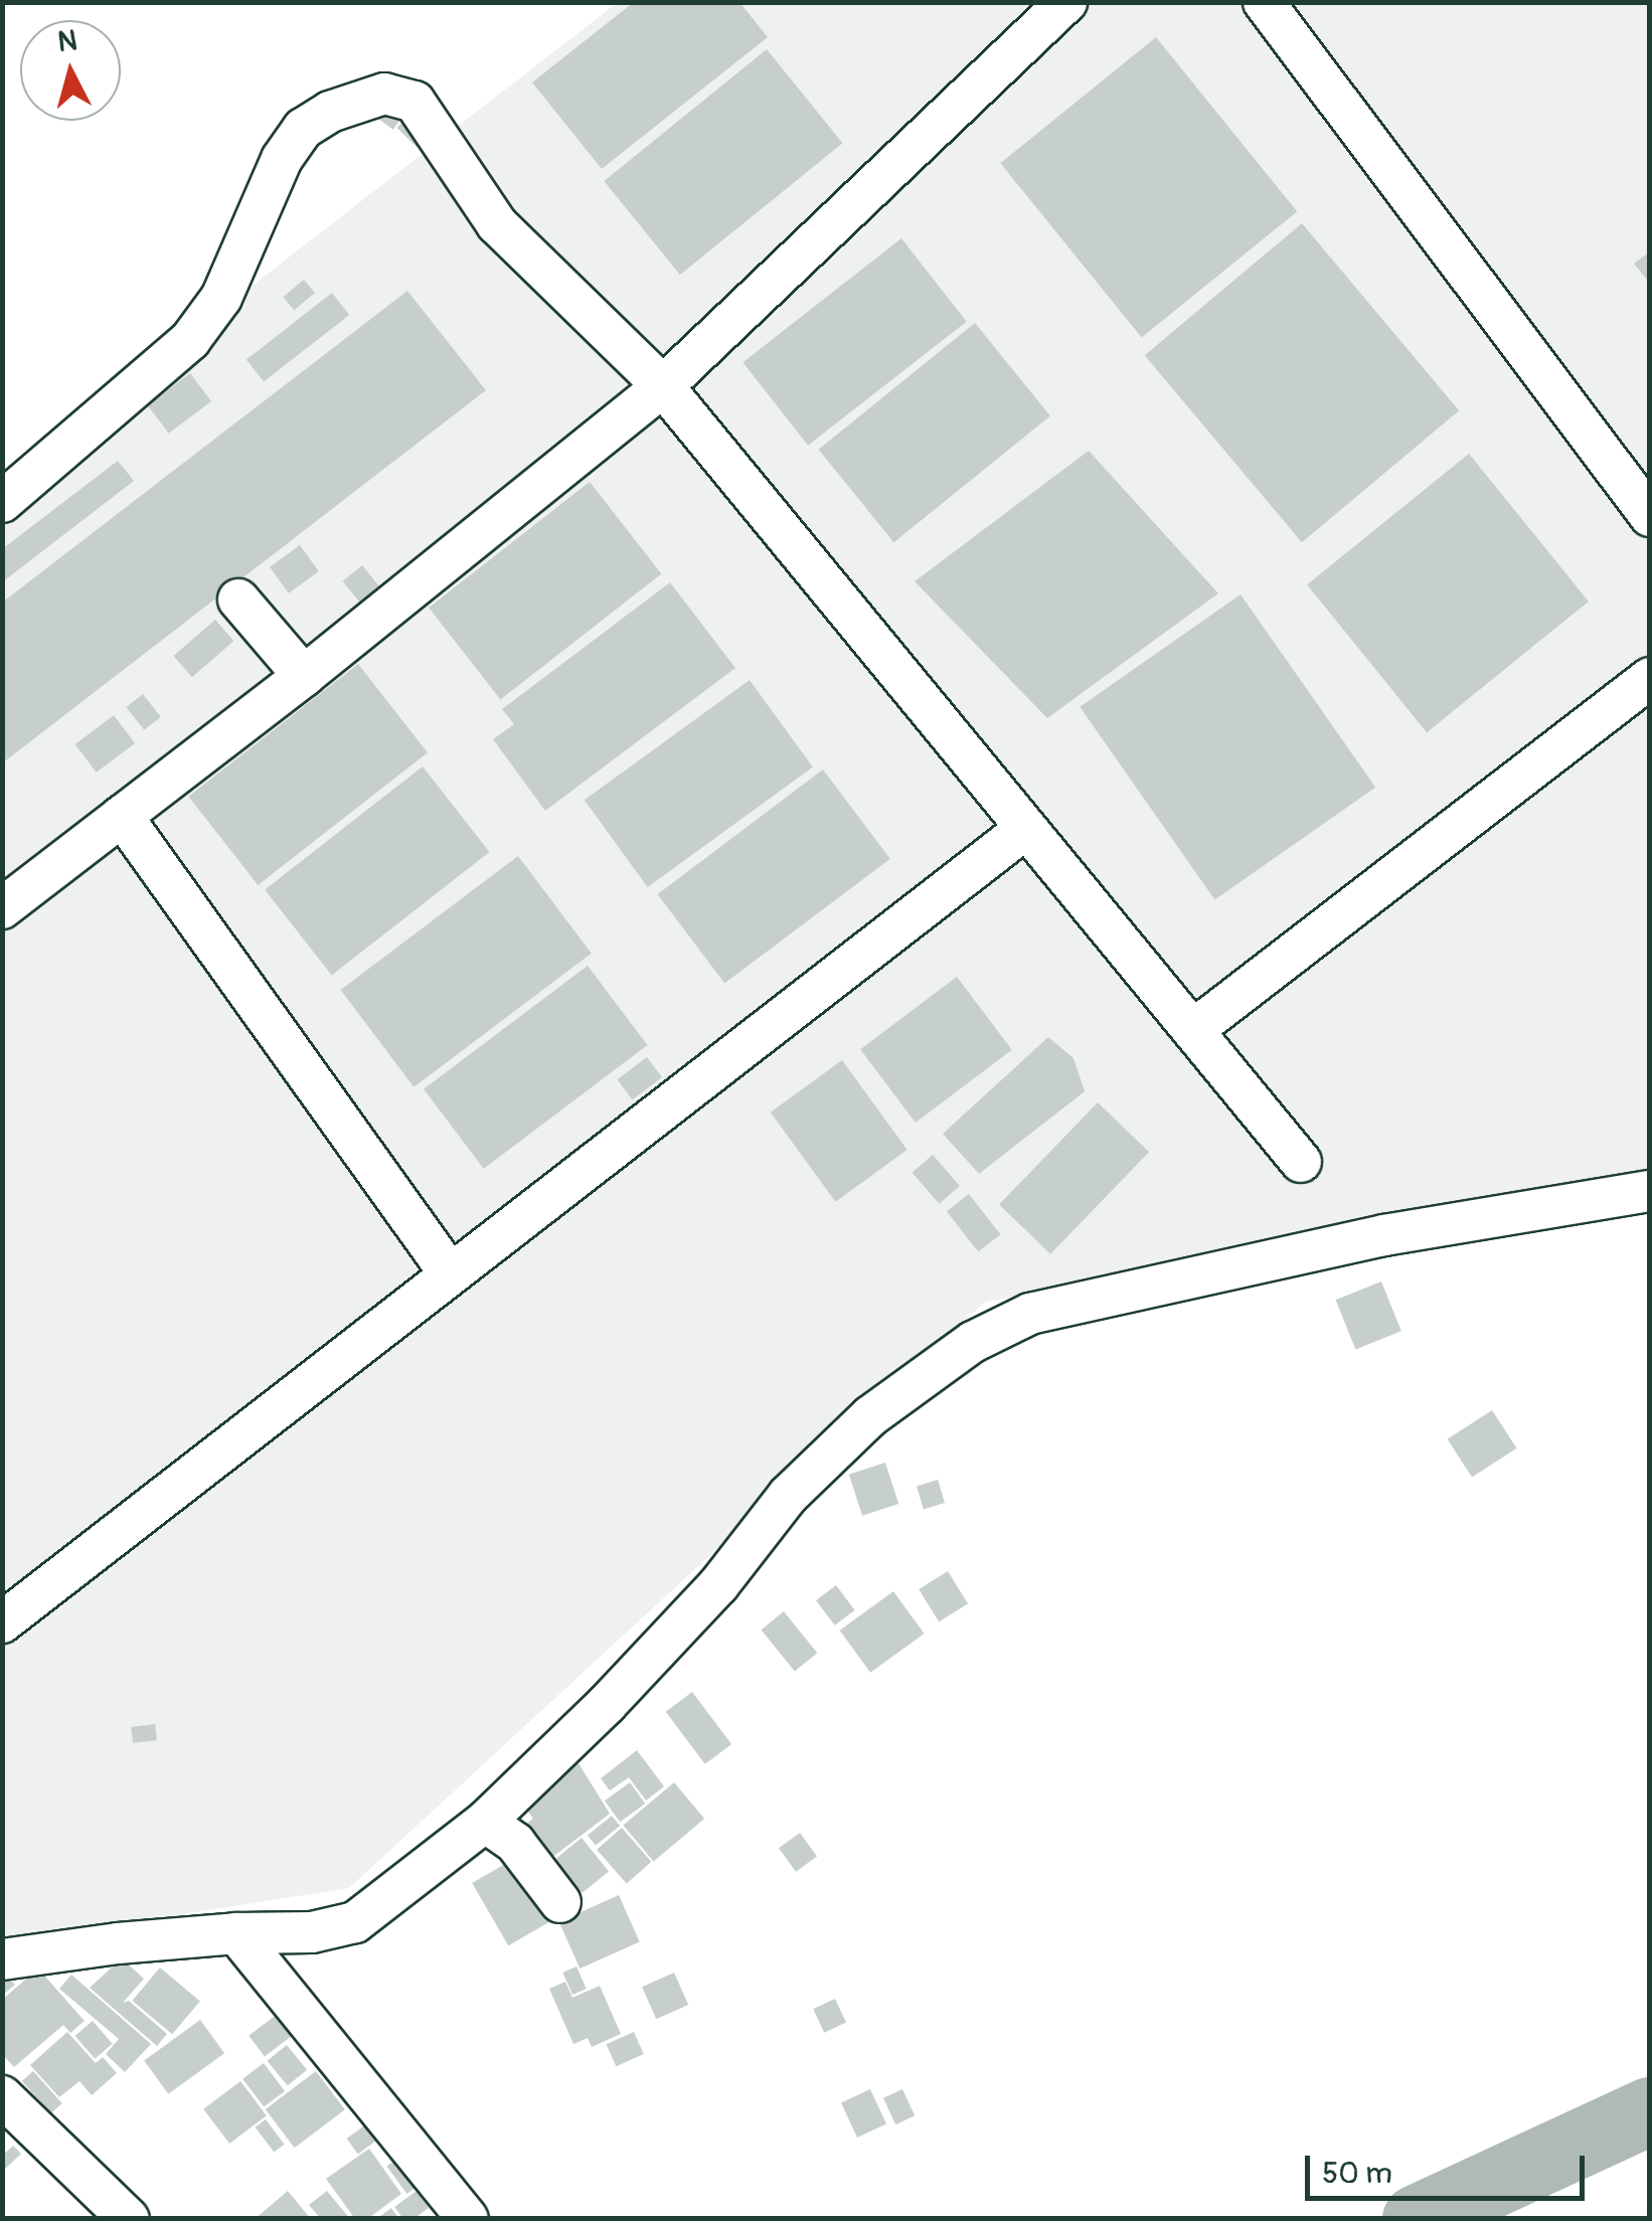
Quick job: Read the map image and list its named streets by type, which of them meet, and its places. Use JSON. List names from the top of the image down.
{
  "scale_bar": "50 m",
  "north": "top"
}
